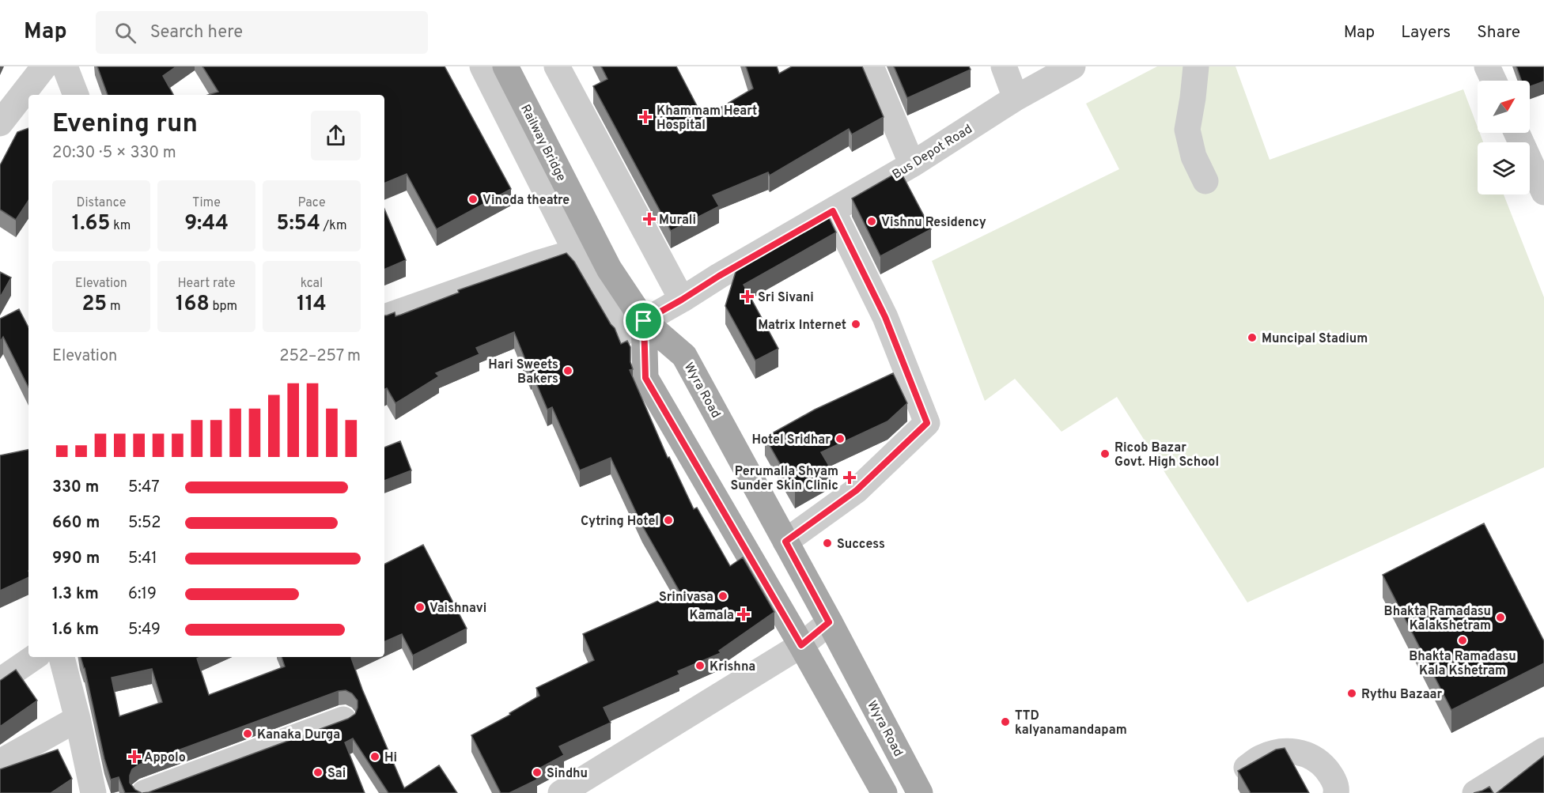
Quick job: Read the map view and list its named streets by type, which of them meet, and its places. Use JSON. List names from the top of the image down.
{
  "streets": {
    "main road": ["Railway Bridge", "Wyra Road"],
    "street": ["Bus Depot Road"]
  },
  "crossings": [
    ["Railway Bridge", "Bus Depot Road"],
    ["Railway Bridge", "Wyra Road"],
    ["Bus Depot Road", "Wyra Road"]
  ],
  "places": {
    "health": [
      "Khammam Heart Hospital",
      "Murali",
      "Sri Sivani",
      "Perumalla Shyam Sunder Skin Clinic",
      "Kamala",
      "Appolo"
    ],
    "other": [
      "Vinoda theatre",
      "Vishnu Residency",
      "Matrix Internet",
      "Muncipal Stadium",
      "Hari Sweets Bakers",
      "Hotel Sridhar",
      "Ricob Bazar Govt. High School",
      "Cytring Hotel",
      "Success",
      "Srinivasa",
      "Vaishnavi",
      "Bhakta Ramadasu Kalakshetram",
      "Bhakta Ramadasu Kala Kshetram",
      "Krishna",
      "Rythu Bazaar",
      "TTD kalyanamandapam",
      "Kanaka Durga",
      "Hi",
      "Sai",
      "Sindhu"
    ]
  },
  "north": "top right",
  "page": {
    "header": "Map",
    "search": "Search here",
    "nav": ["Map", "Layers", "Share"],
    "heading": ["Evening run", "20:30 · 5 × 330 m"],
    "stats": [
      ["Distance", "1.65 km"],
      ["Time", "9:44"],
      ["Pace", "5:54 /km"],
      ["Elevation", "25 m"],
      ["Heart rate", "168 bpm"],
      ["kcal", "114"]
    ],
    "chart": ["Elevation", "252–257 m"],
    "list": [
      {
        "name": "330 m",
        "note": "5:47"
      },
      {
        "name": "660 m",
        "note": "5:52"
      },
      {
        "name": "990 m",
        "note": "5:41"
      },
      {
        "name": "1.3 km",
        "note": "6:19"
      },
      {
        "name": "1.6 km",
        "note": "5:49"
      }
    ]
  }
}
